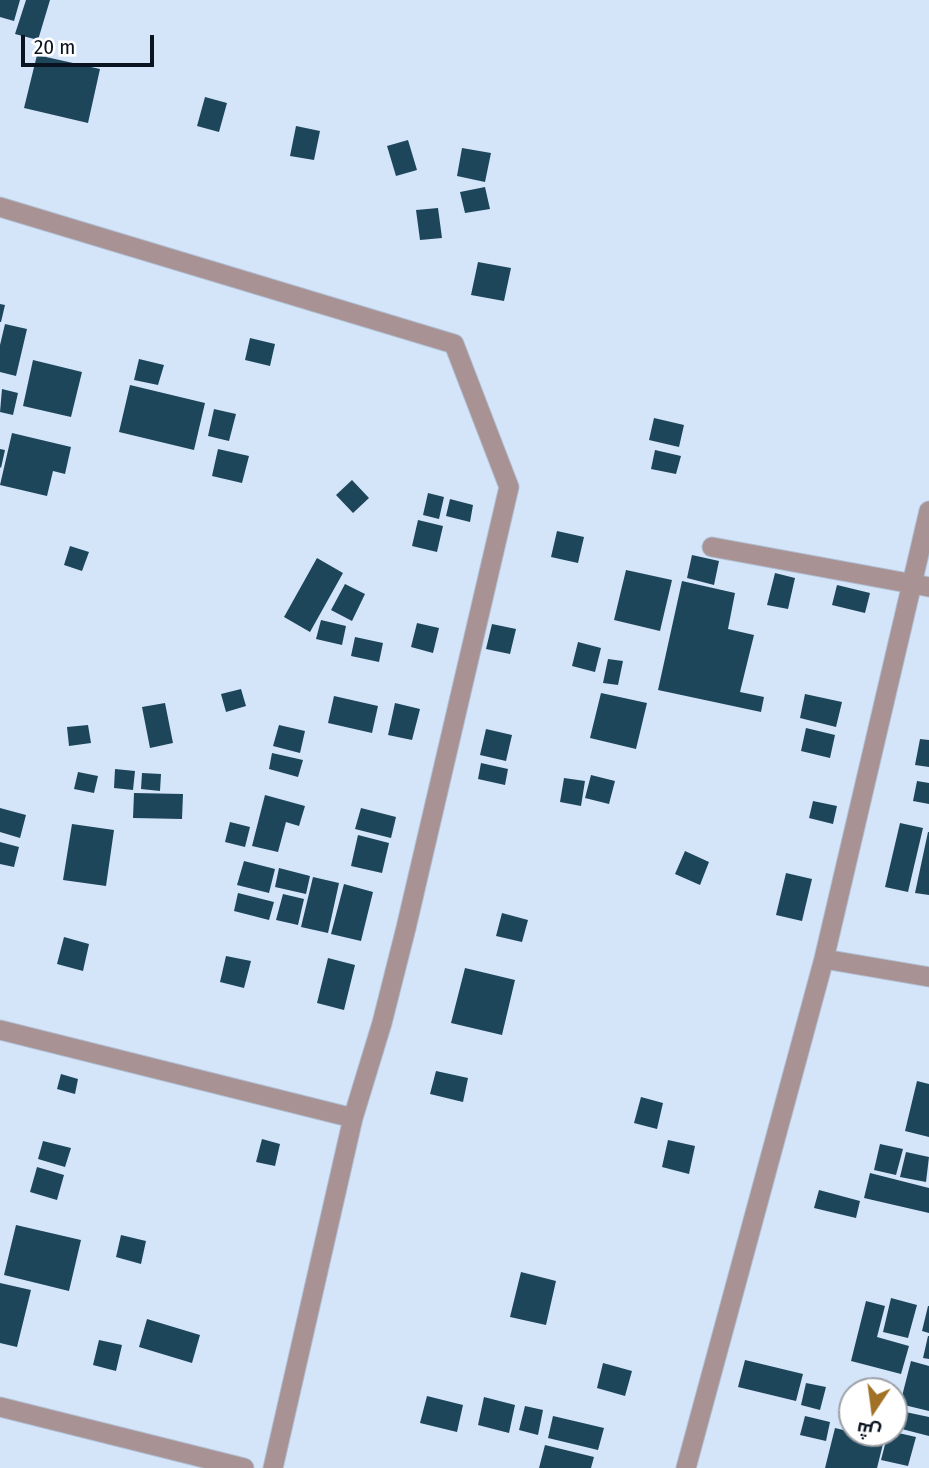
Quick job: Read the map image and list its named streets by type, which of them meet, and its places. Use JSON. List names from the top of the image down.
{
  "scale_bar": "20 m",
  "north": "bottom"
}
